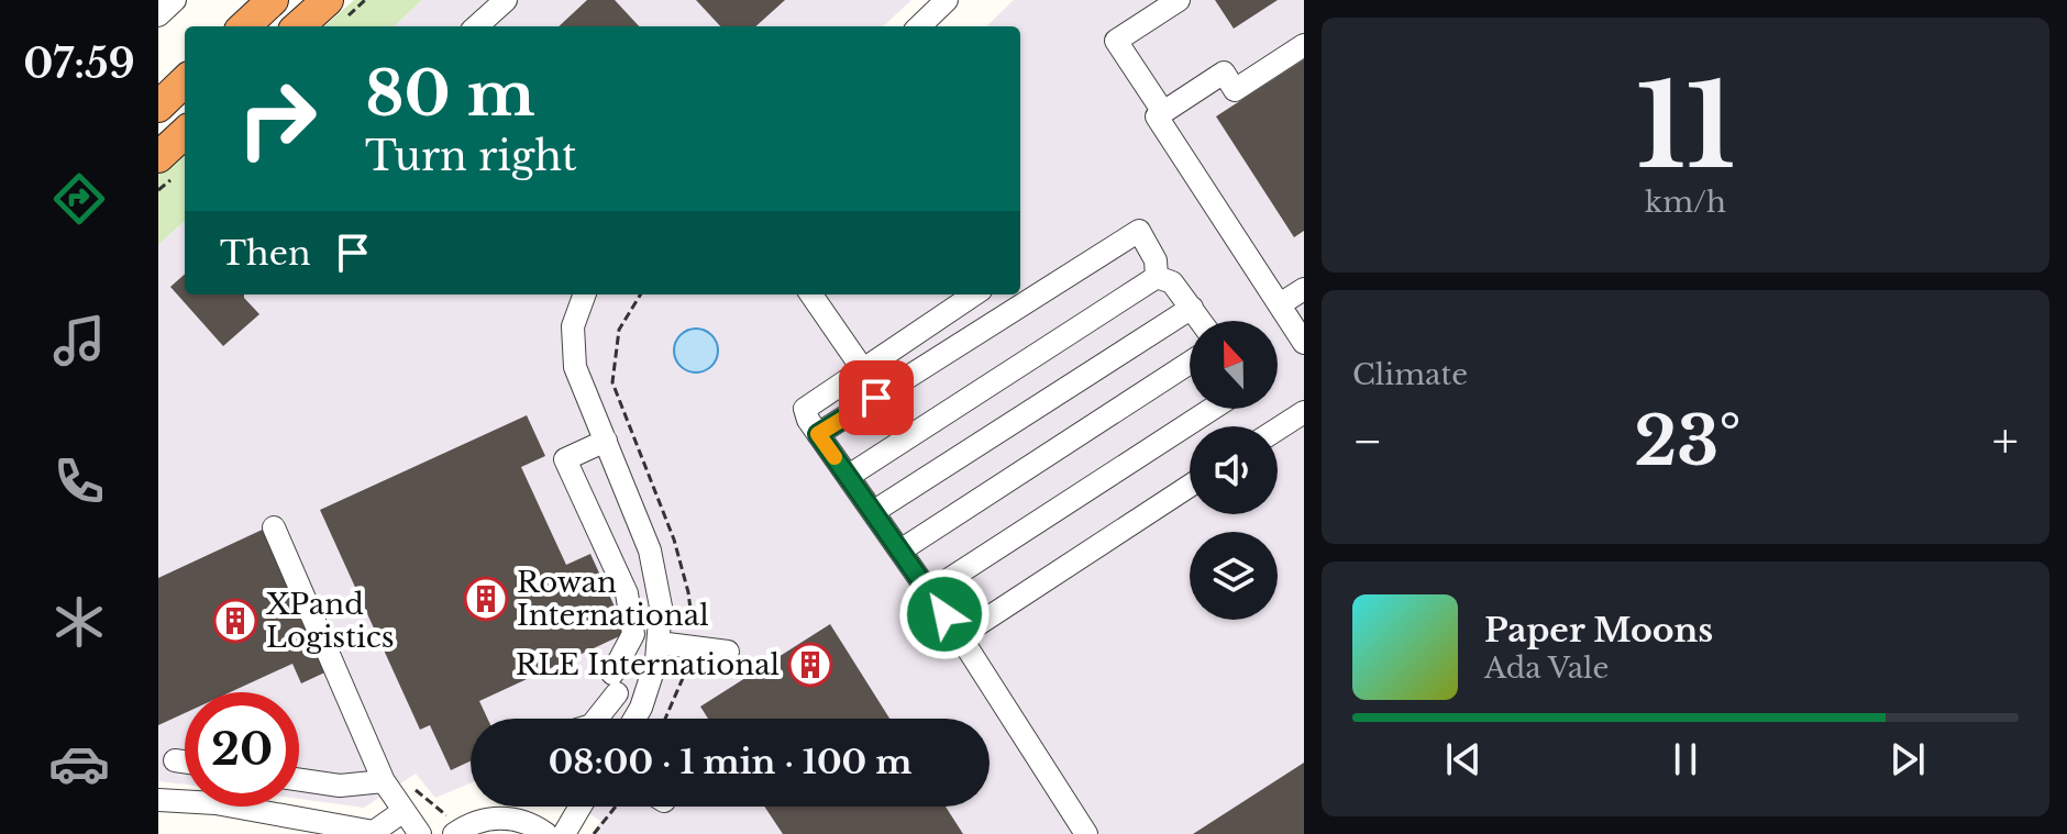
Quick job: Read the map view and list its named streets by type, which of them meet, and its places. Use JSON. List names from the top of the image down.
{
  "places": {
    "building": ["Rowan International", "XPand Logistics", "RLE International"]
  },
  "north": "top",
  "page": {
    "tabs": "07:59",
    "tile": [
      ["11", "km/h"],
      "Climate"
    ],
    "turn": ["80 m", "Turn right"],
    "then": "Then",
    "heat": ["−", "23°", "+"],
    "song": ["Paper Moons", "Ada Vale"],
    "limit": "20",
    "trip": "08:00 · 1 min · 100 m"
  }
}
